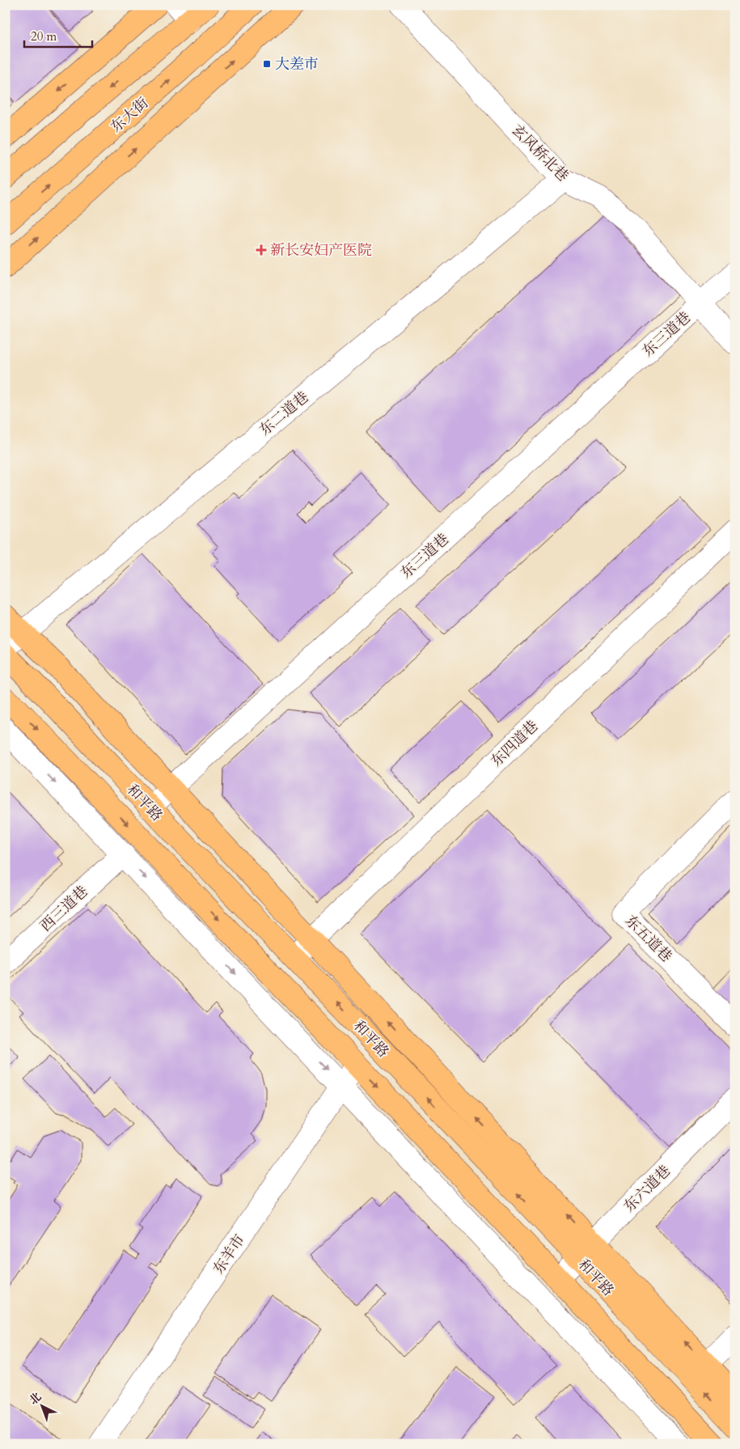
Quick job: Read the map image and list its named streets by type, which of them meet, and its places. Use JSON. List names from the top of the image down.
{
  "streets": {
    "main road": ["东大街", "和平路"],
    "street": [
      "玄风桥北巷",
      "东三道巷",
      "东二道巷",
      "东四道巷",
      "西三道巷",
      "东五道巷",
      "东六道巷",
      "东羊市"
    ]
  },
  "crossings": [
    ["玄风桥北巷", "东三道巷"],
    ["玄风桥北巷", "东二道巷"],
    ["东三道巷", "和平路"],
    ["东四道巷", "和平路"],
    ["和平路", "东六道巷"],
    ["和平路", "东羊市"]
  ],
  "places": {
    "transit": ["大差市"],
    "health": ["新长安妇产医院"]
  },
  "scale_bar": "20 m",
  "north": "top left"
}
